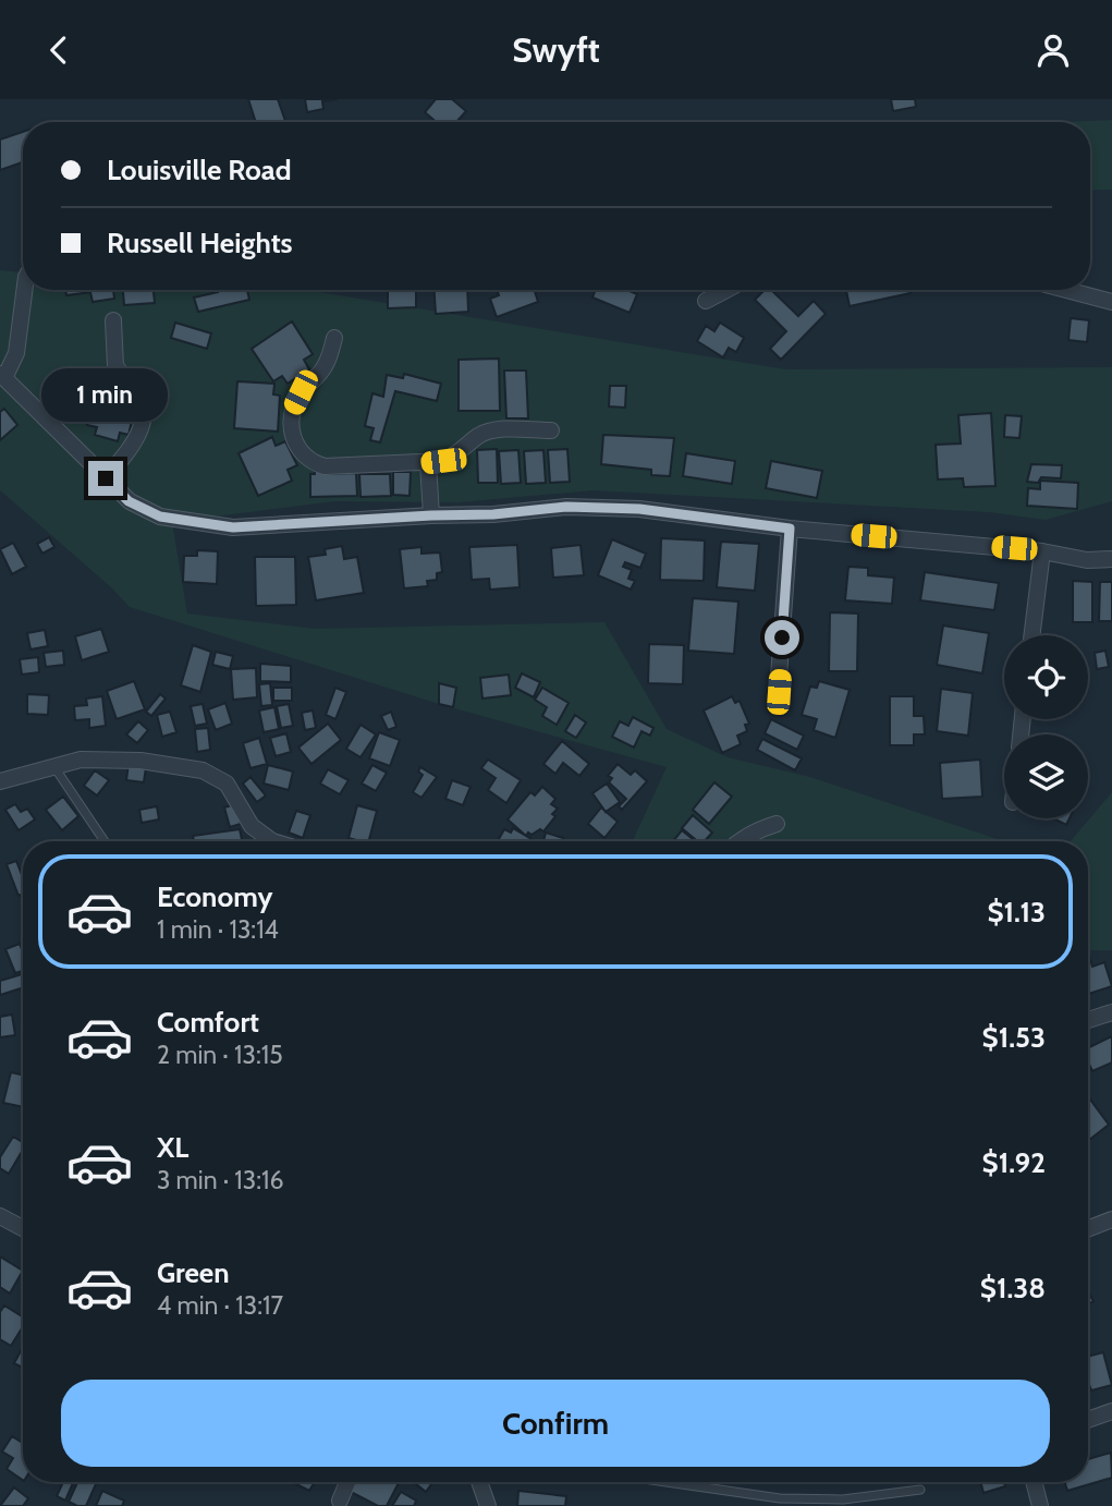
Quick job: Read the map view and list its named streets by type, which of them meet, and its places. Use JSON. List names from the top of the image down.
{
  "page": {
    "header": "Swyft",
    "banner": ["Louisville Road", "Russell Heights"],
    "bubble": "1 min",
    "list": [
      {
        "name": "Economy",
        "note": "1 min · 13:14",
        "value": "$1.13"
      },
      {
        "name": "Comfort",
        "note": "2 min · 13:15",
        "value": "$1.53"
      },
      {
        "name": "XL",
        "note": "3 min · 13:16",
        "value": "$1.92"
      },
      {
        "name": "Green",
        "note": "4 min · 13:17",
        "value": "$1.38"
      }
    ],
    "buttons": "Confirm"
  }
}
